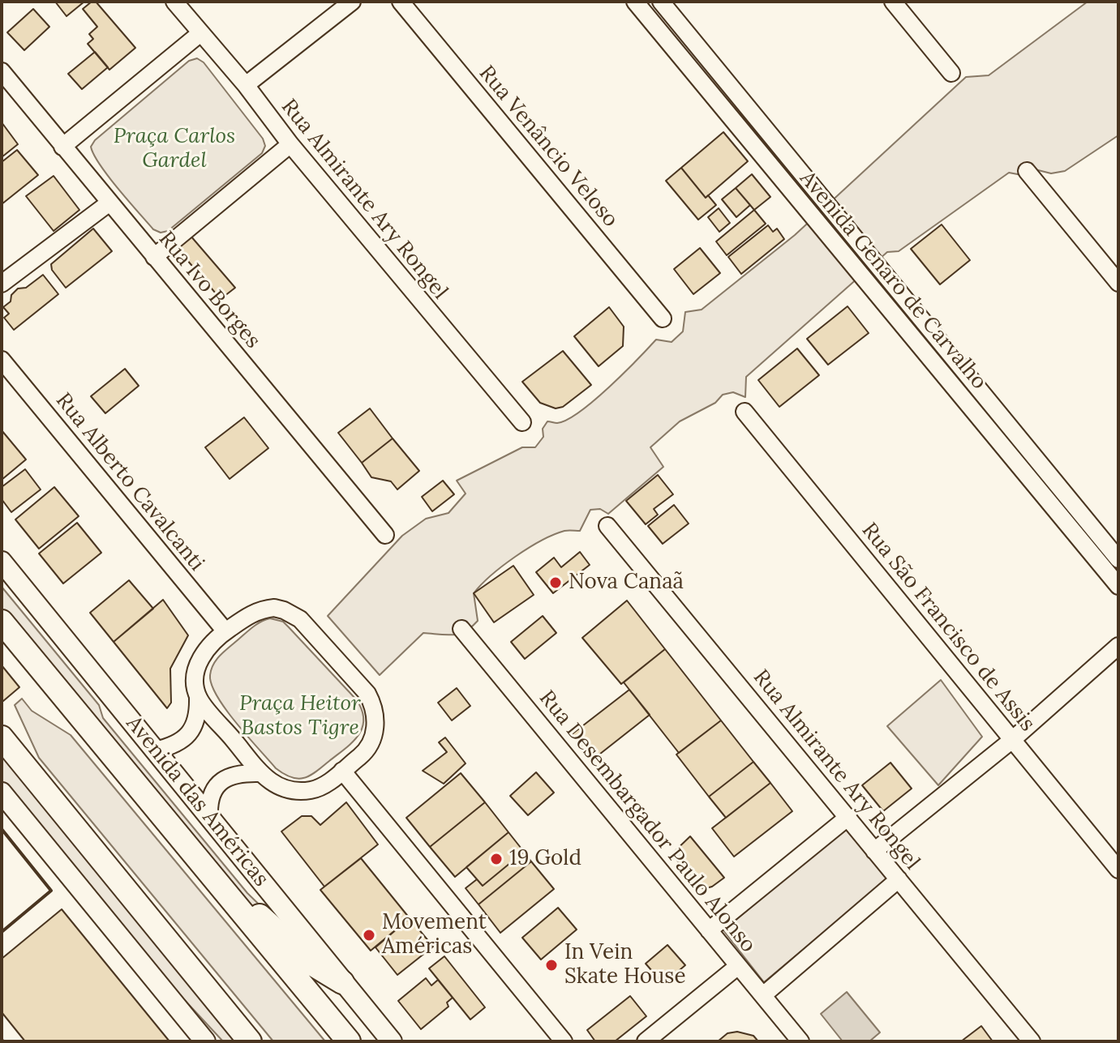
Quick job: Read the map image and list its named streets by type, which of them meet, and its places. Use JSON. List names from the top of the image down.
{
  "streets": {
    "highway": ["Avenida das Américas"],
    "street": [
      "Rua Venâncio Veloso",
      "Rua Almirante Ary Rongel",
      "Avenida Genaro de Carvalho",
      "Rua Ivo Borges",
      "Rua Alberto Cavalcanti",
      "Rua São Francisco de Assis",
      "Rua Desembargador Paulo Alonso"
    ]
  },
  "parks": ["Praça Carlos Gardel", "Praça Heitor Bastos Tigre"],
  "places": [
    "Nova Canaã",
    "19 Gold",
    "Movement Américas",
    "In Vein Skate House"
  ]
}
